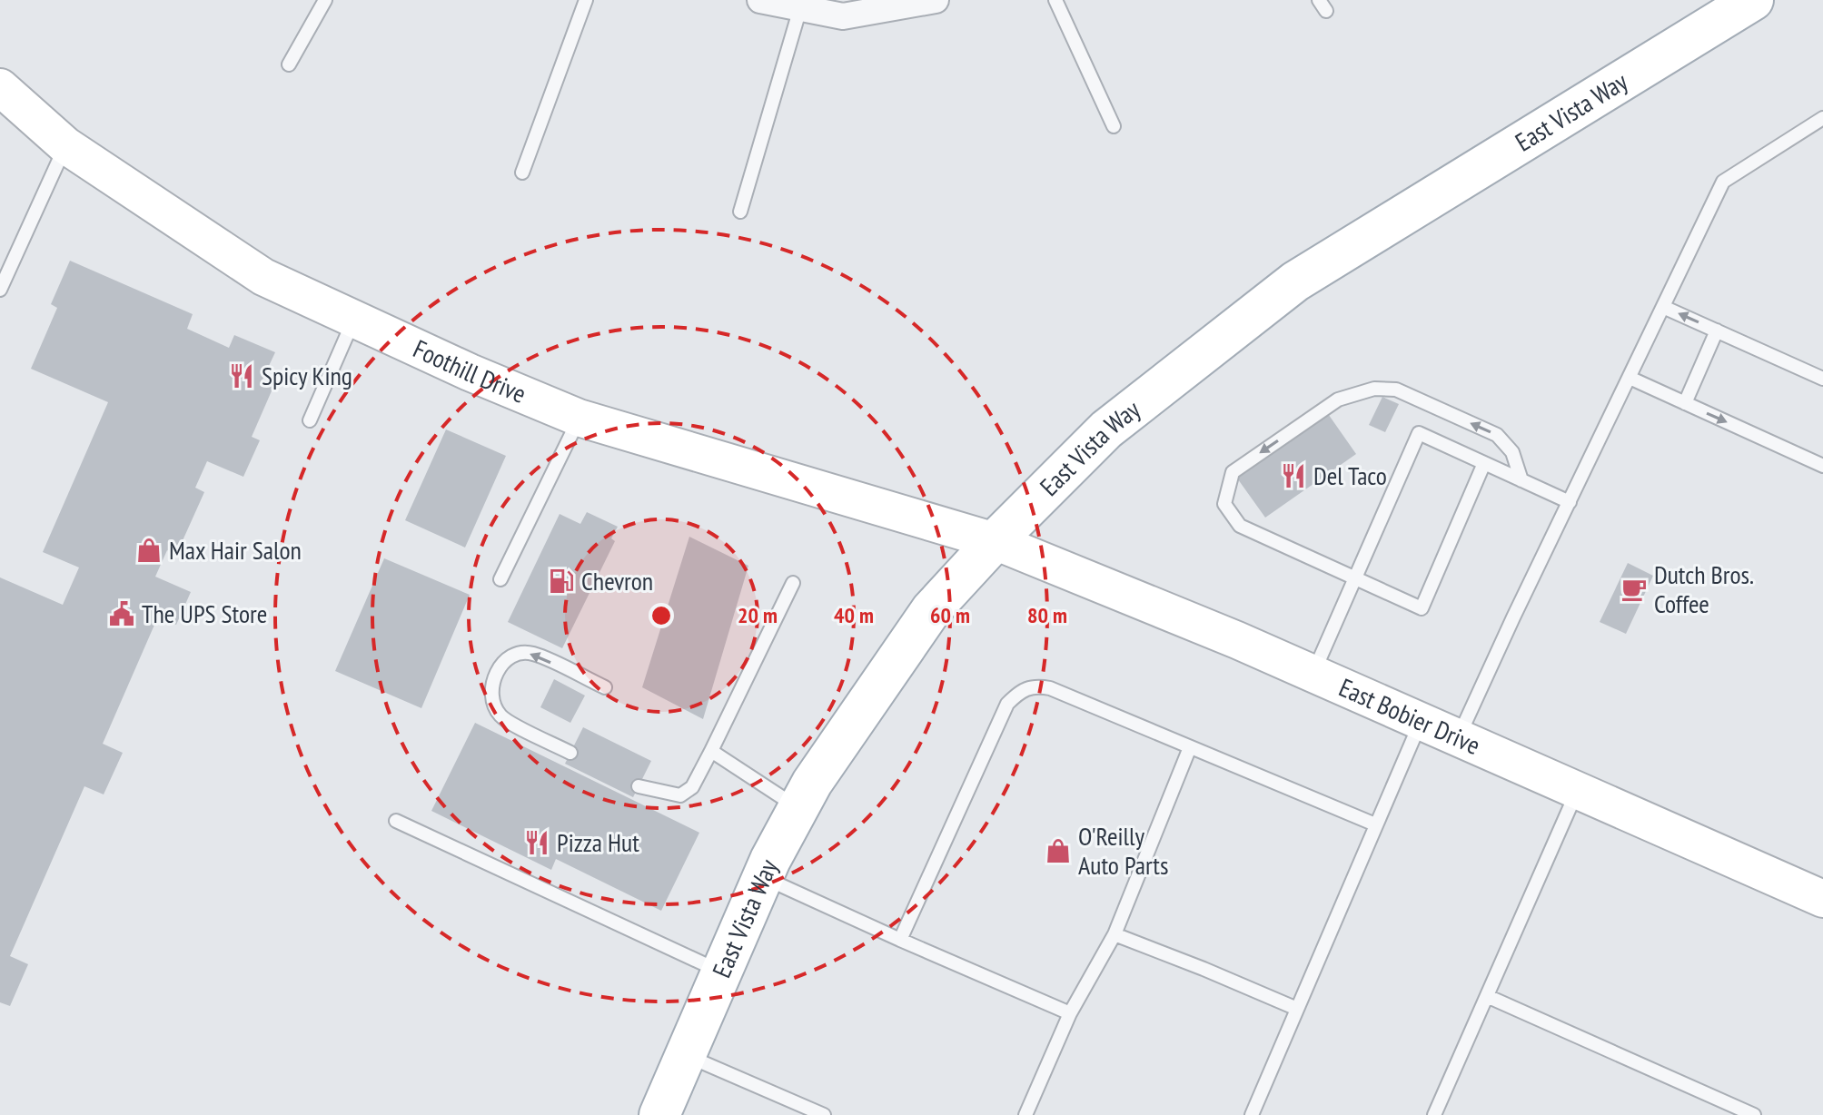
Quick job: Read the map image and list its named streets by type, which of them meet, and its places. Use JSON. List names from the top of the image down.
{
  "streets": {
    "main road": ["East Vista Way"],
    "street": ["Foothill Drive", "East Bobier Drive"]
  },
  "crossings": [
    ["East Vista Way", "Foothill Drive"],
    ["East Vista Way", "East Bobier Drive"],
    ["Foothill Drive", "East Bobier Drive"]
  ],
  "places": {
    "restaurant": ["Spicy King", "Del Taco", "Pizza Hut"],
    "shop": ["Max Hair Salon", "O'Reilly Auto Parts"],
    "fuel station": ["Chevron"],
    "cafe": ["Dutch Bros. Coffee"],
    "public building": ["The UPS Store"]
  },
  "rings": [
    "20 m",
    "40 m",
    "60 m",
    "80 m"
  ]
}
